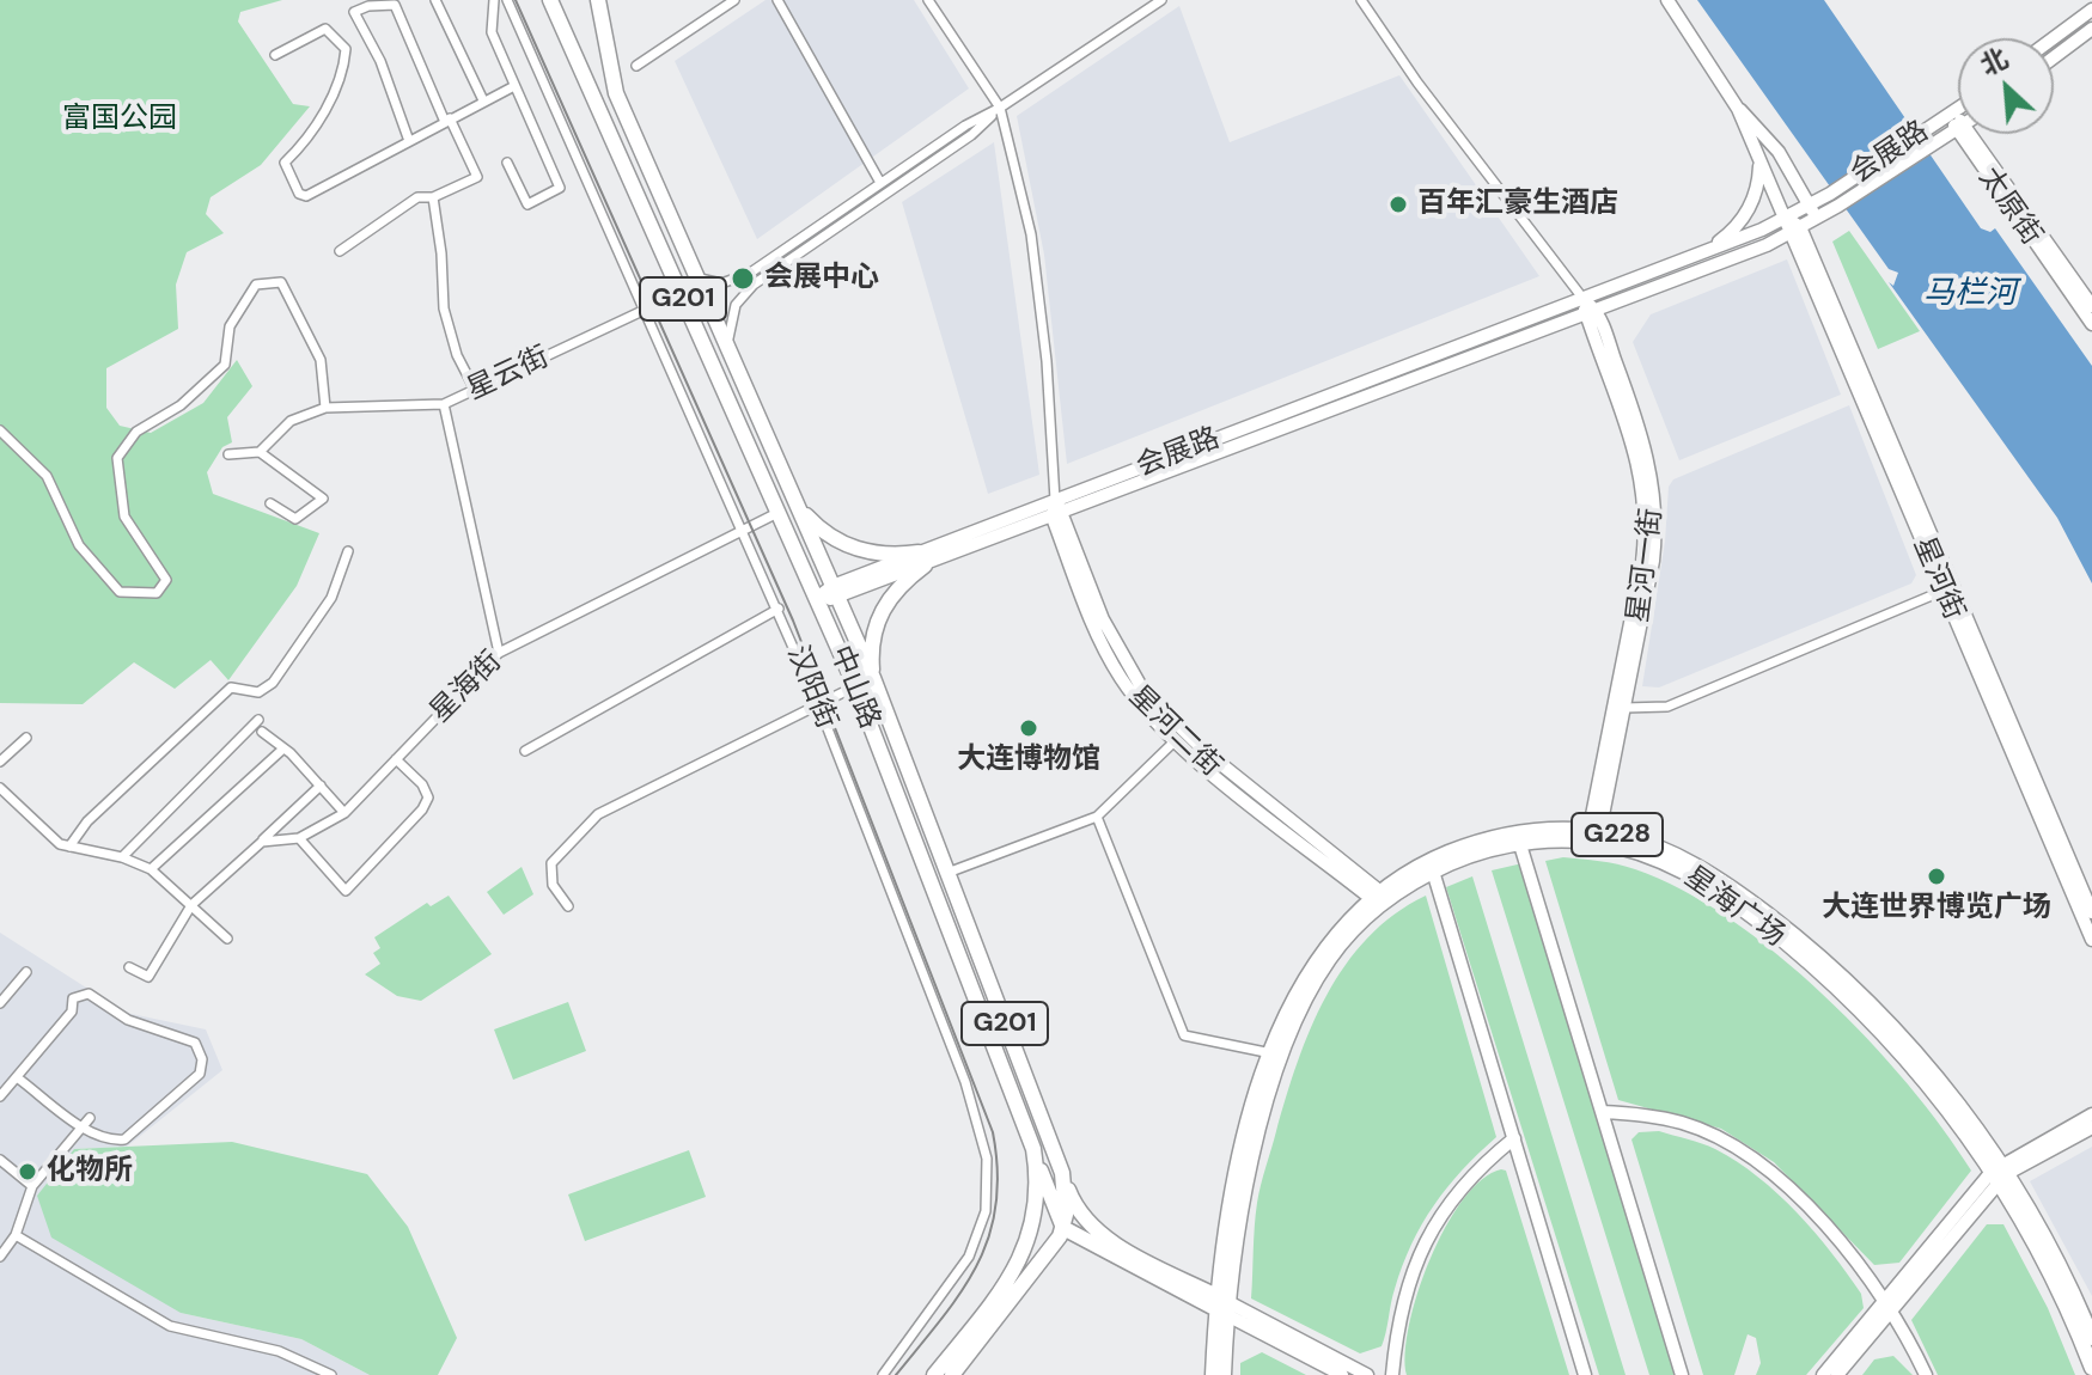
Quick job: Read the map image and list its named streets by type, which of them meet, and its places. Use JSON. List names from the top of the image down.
{
  "streets": {
    "highway": [
      "G201",
      "中山路",
      "G228",
      "星海广场"
    ],
    "street": [
      "会展路",
      "太原街",
      "星云街",
      "星河一街",
      "星河街",
      "星海街",
      "汉阳街",
      "星河二街"
    ]
  },
  "crossings": [
    ["会展路", "星河一街"],
    ["会展路", "星河街"],
    ["会展路", "中山路"],
    ["会展路", "星河二街"],
    ["星云街", "汉阳街"],
    ["星云街", "中山路"],
    ["星河一街", "星海广场"],
    ["星海街", "汉阳街"],
    ["星海街", "中山路"],
    ["星河二街", "星海广场"]
  ],
  "water": ["马栏河"],
  "parks": ["富国公园"],
  "places": [
    "百年汇豪生酒店",
    "会展中心",
    "大连博物馆",
    "大连世界博览广场",
    "化物所"
  ],
  "north": "top left"
}
